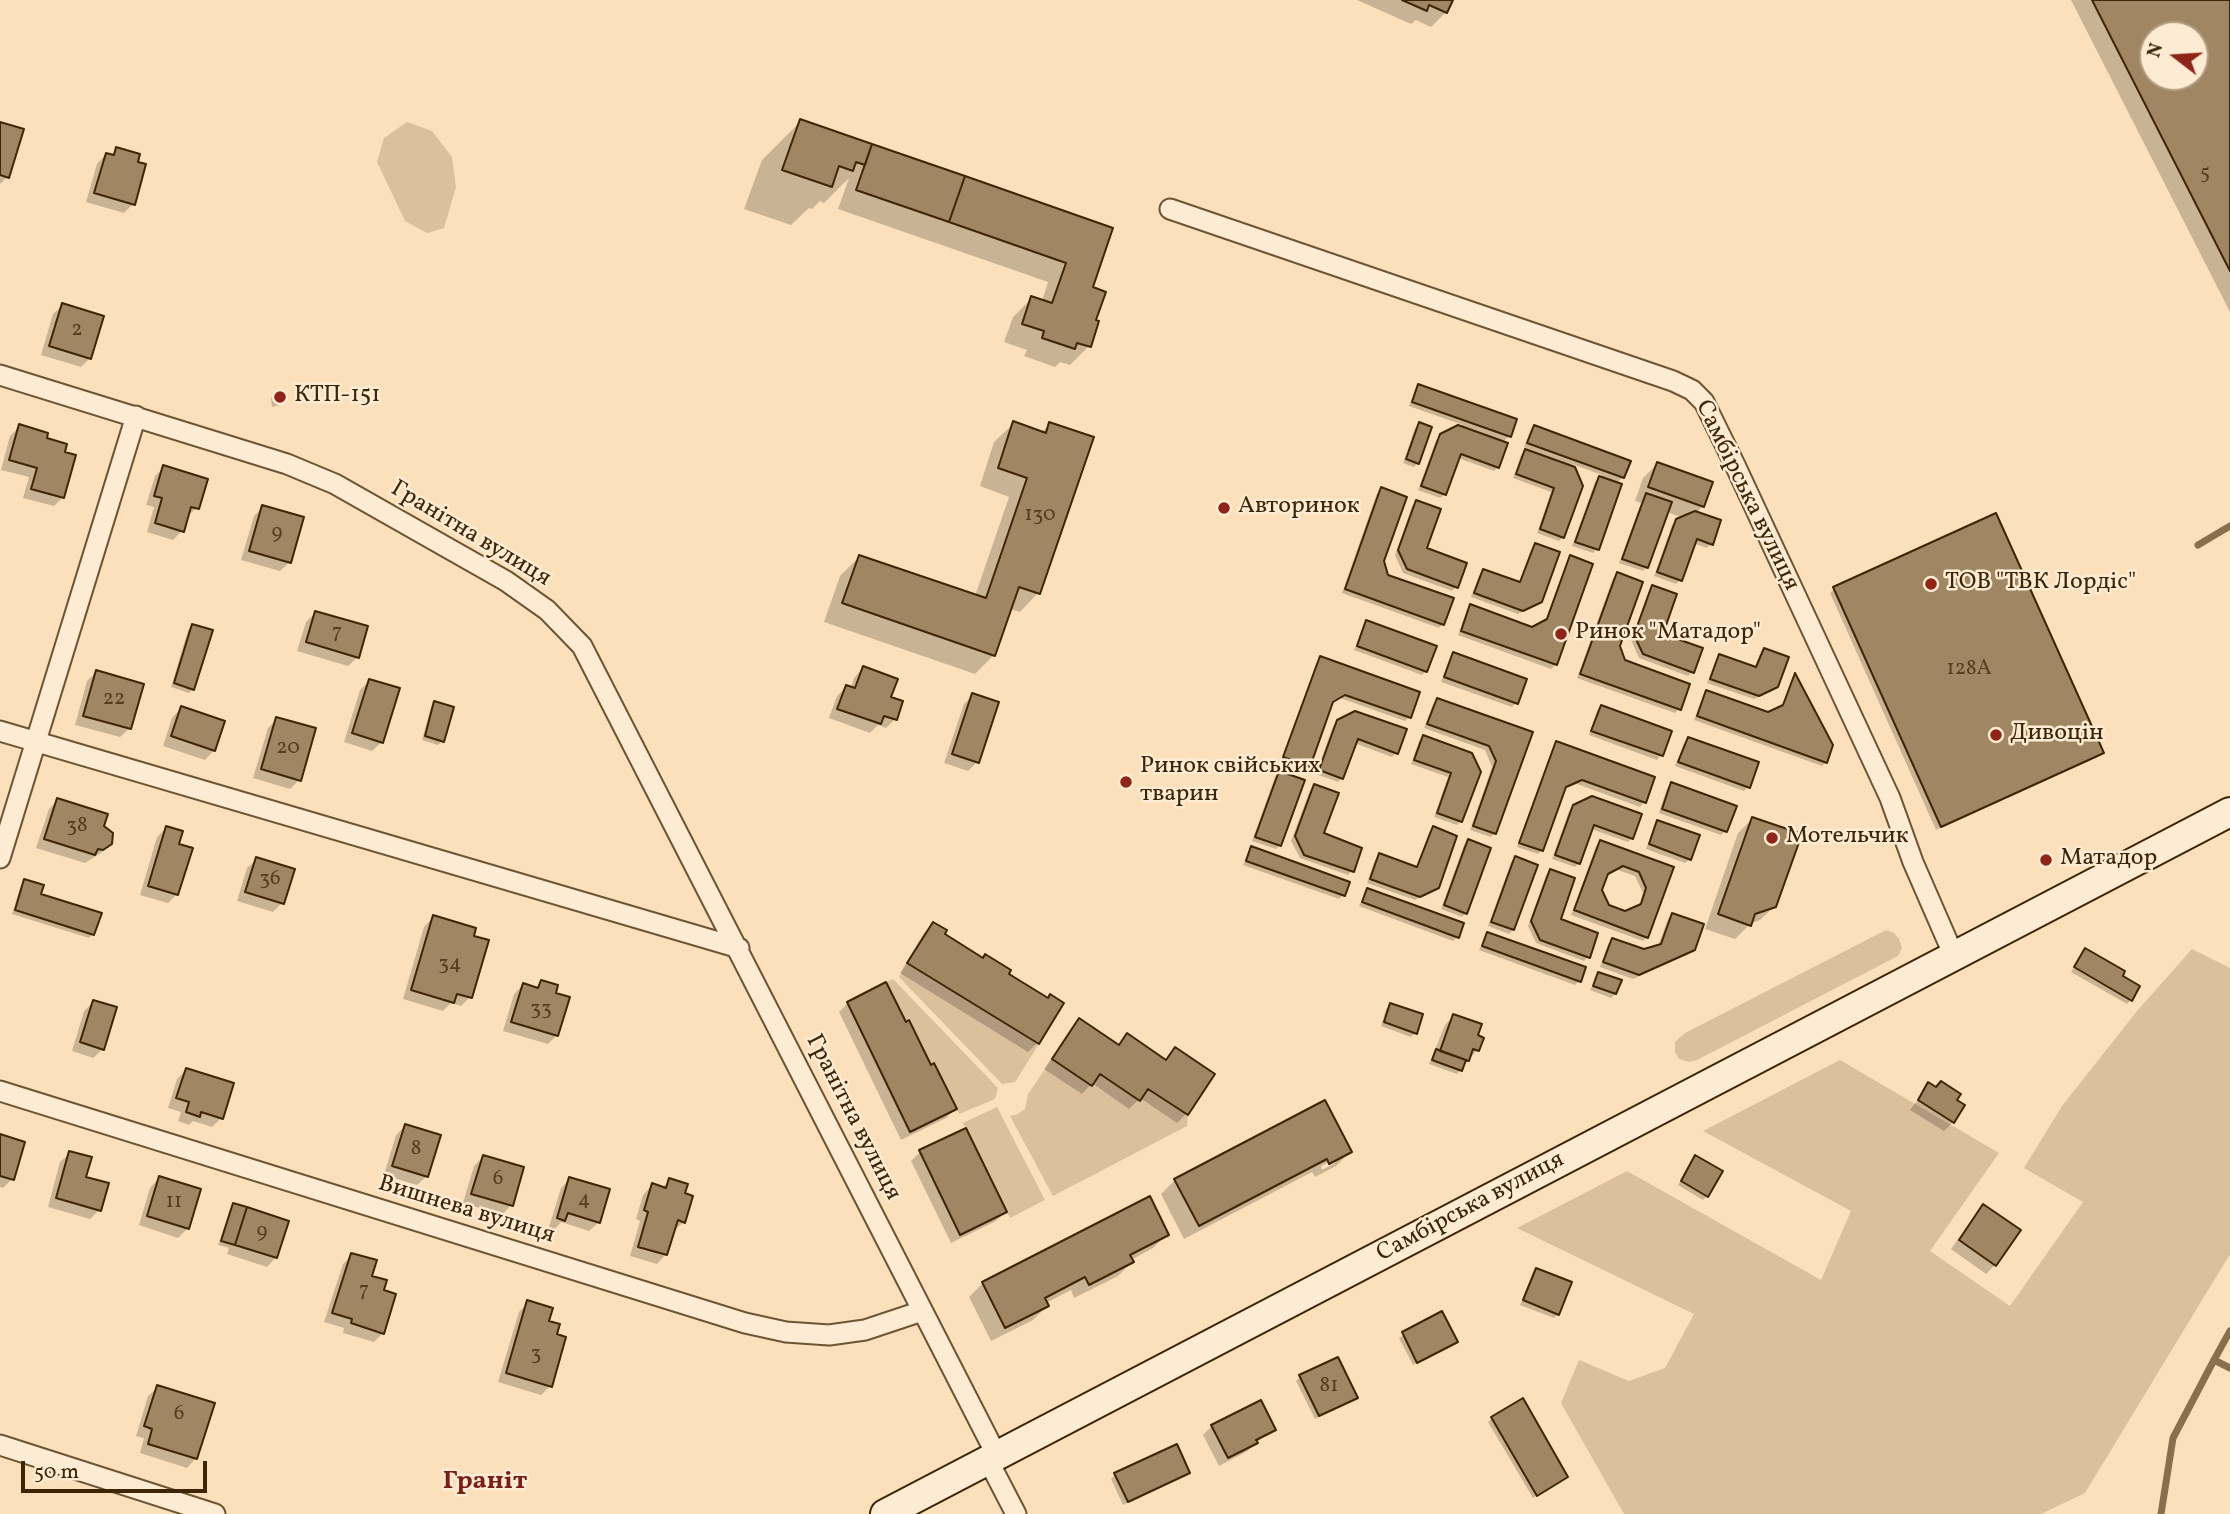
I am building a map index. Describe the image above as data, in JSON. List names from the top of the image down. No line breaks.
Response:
{"streets":{"main road":["Самбірська вулиця"],"street":["Гранітна вулиця","Вишнева вулиця"]},"crossings":[["Самбірська вулиця","Гранітна вулиця"],["Гранітна вулиця","Вишнева вулиця"]],"districts":["Граніт"],"places":["КТП-151","Авторинок","ТОВ \"ТВК Лордіс\"","Ринок \"Матадор\"","Дивоцін","Ринок свійських тварин","Мотельчик","Матадор"],"house_numbers":["5","2","130","9","7","128А","22","20","38","36","34","33","8","6","4","11","9","7","3","81","6"],"scale_bar":"50 m","north":"left"}
